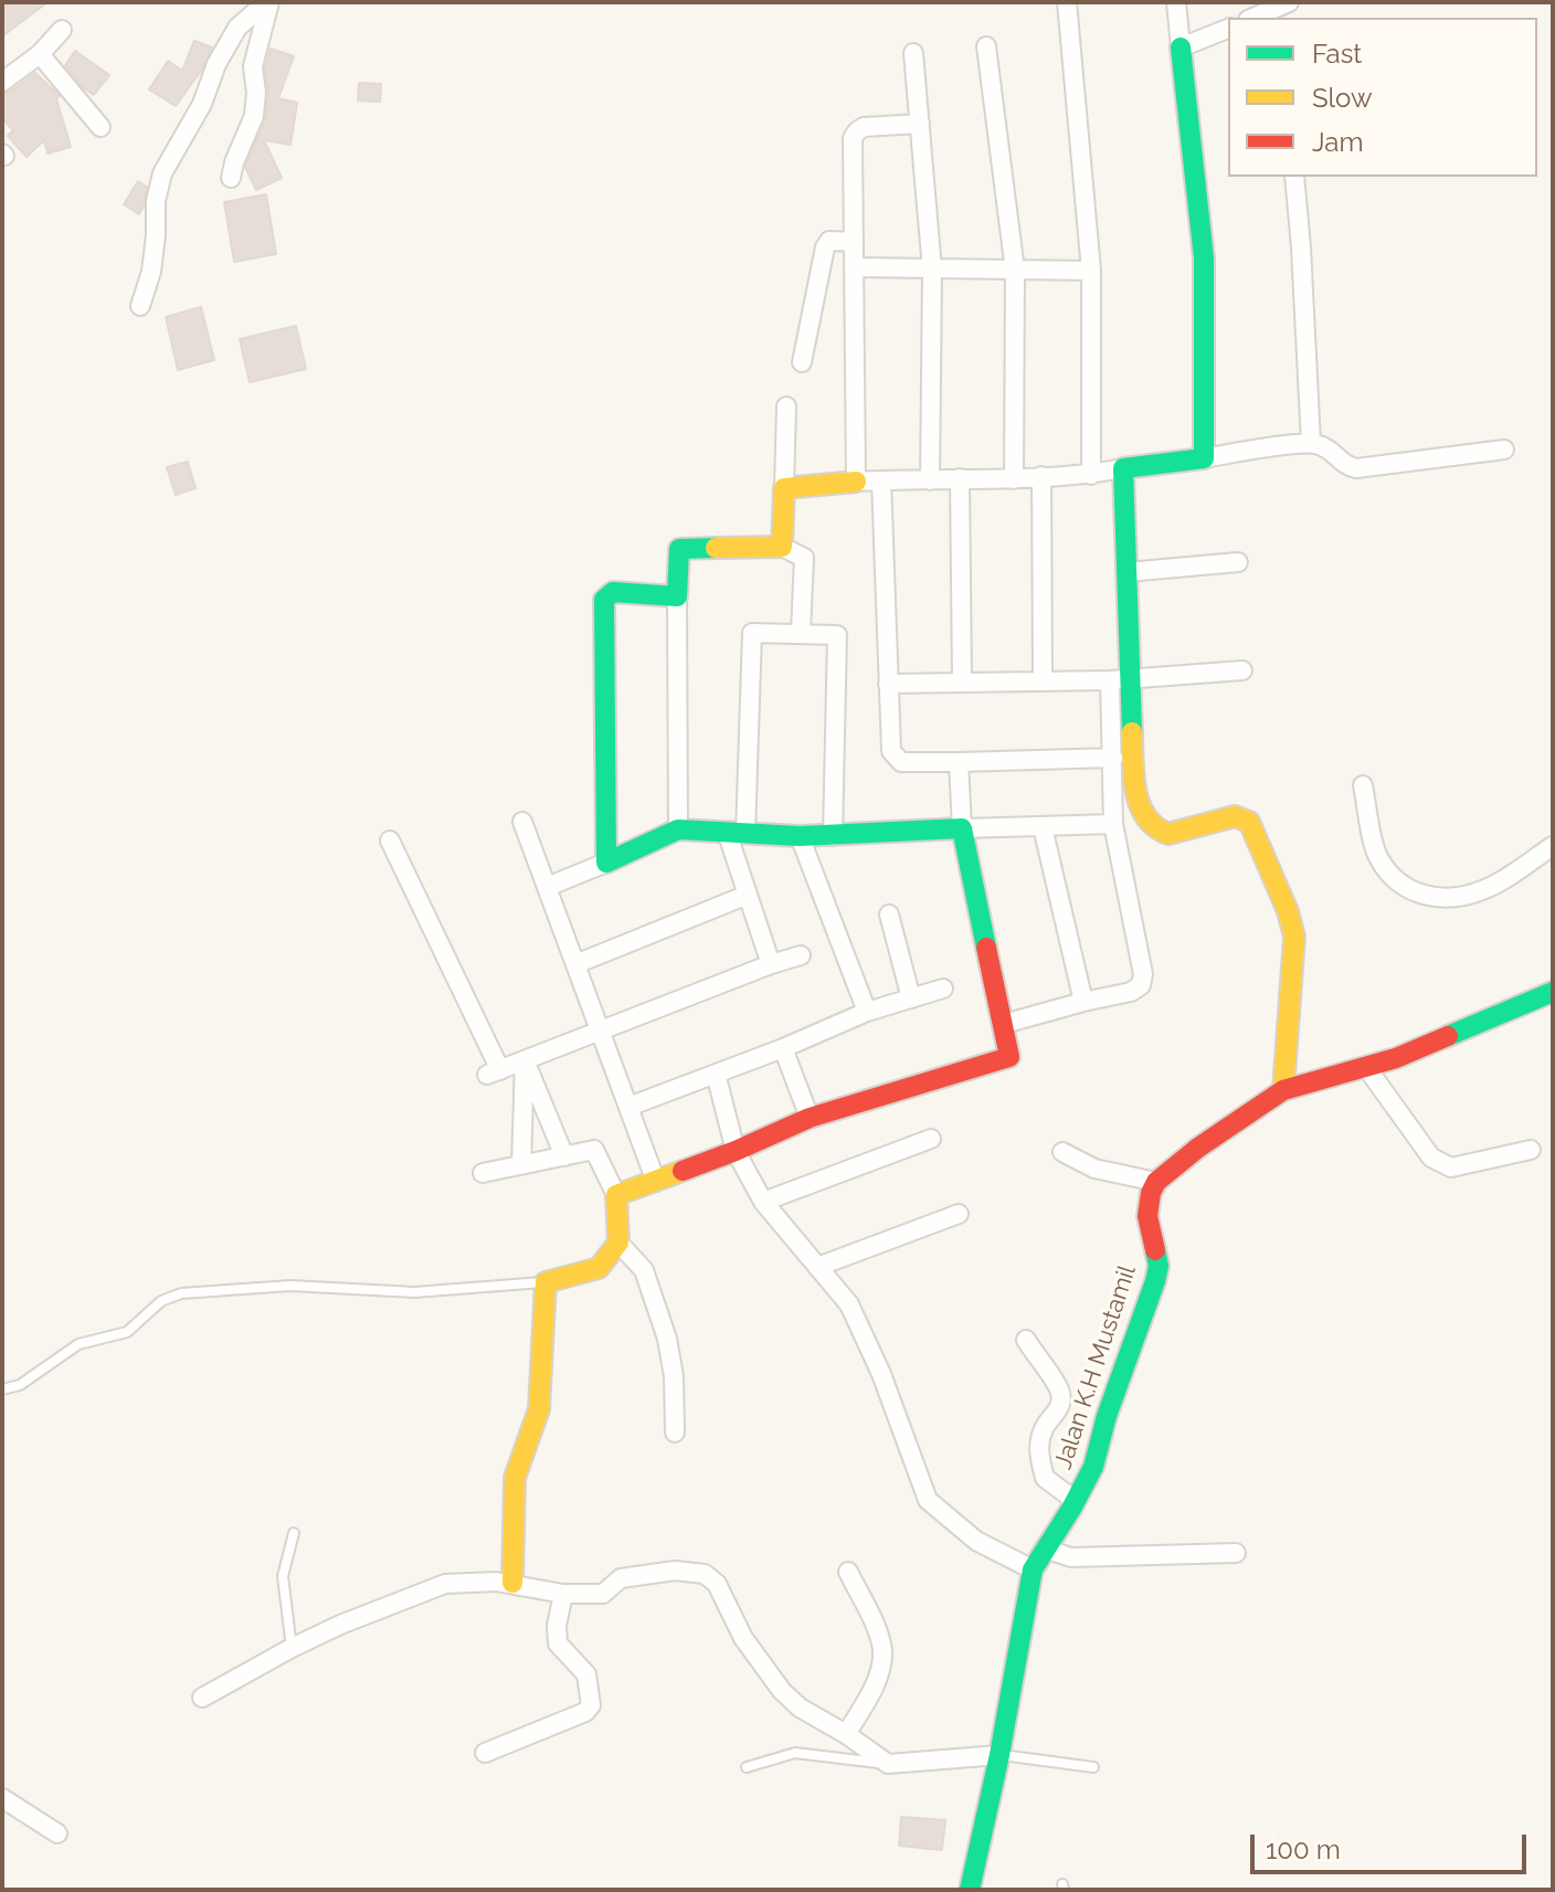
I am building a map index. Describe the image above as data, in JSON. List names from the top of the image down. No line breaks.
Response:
{"streets":{"street":["Jalan K.H Mustamil"]},"legend":["Fast","Slow","Jam"],"scale_bar":"100 m"}
